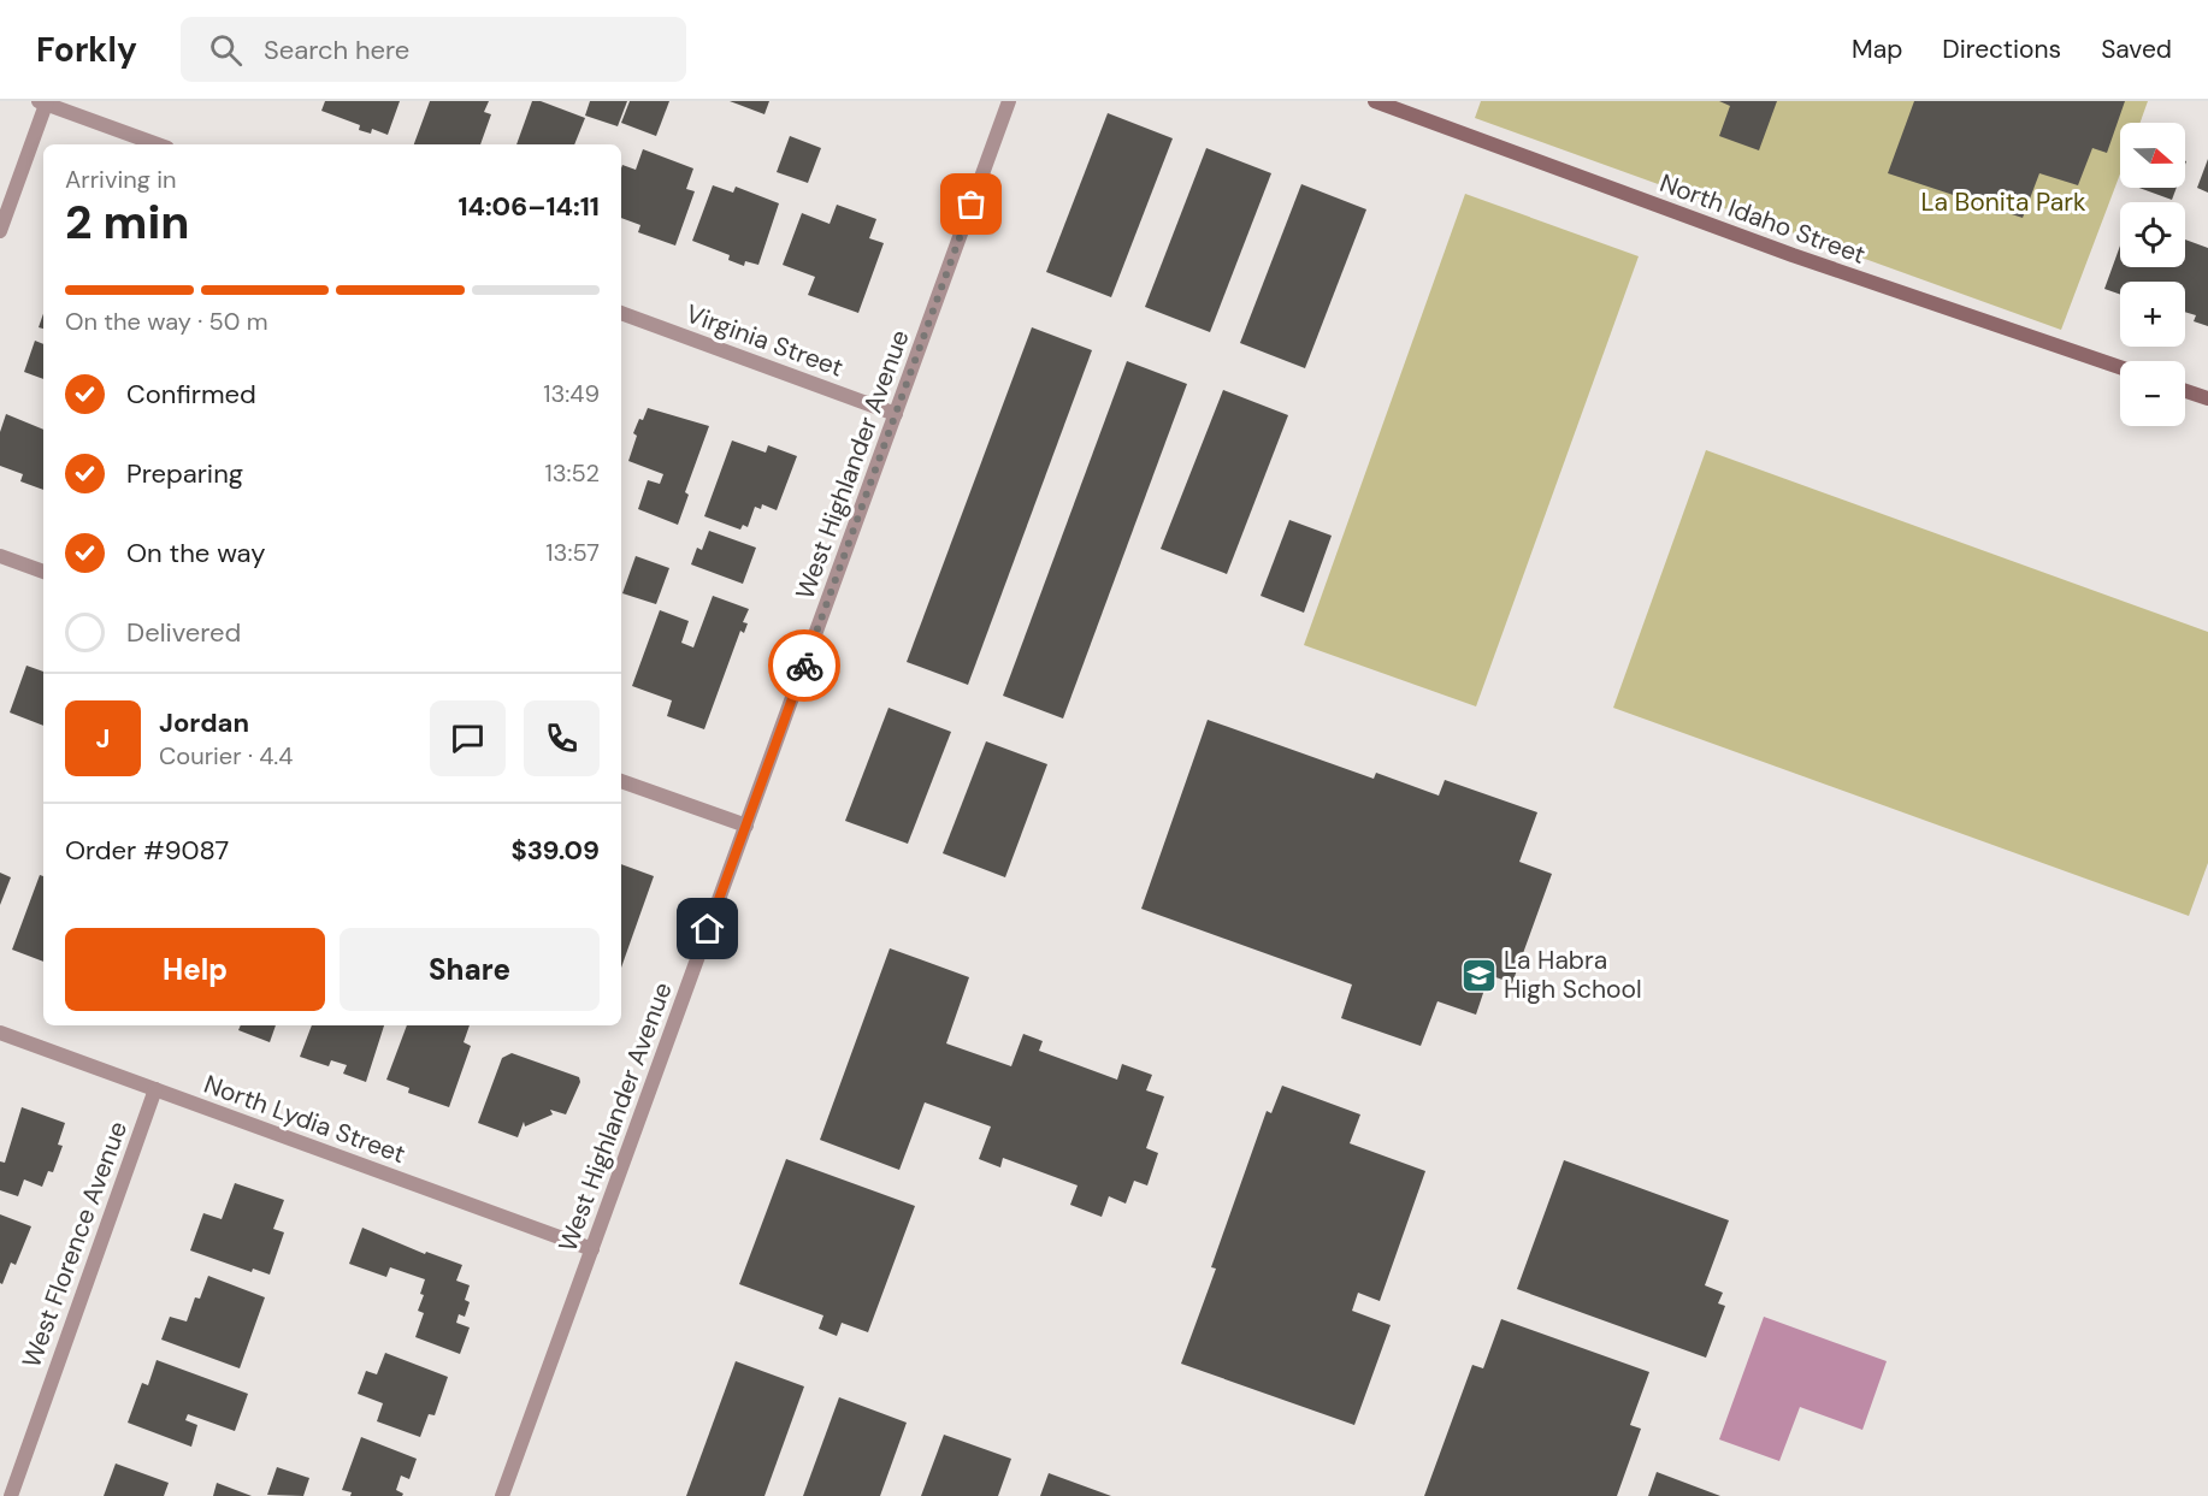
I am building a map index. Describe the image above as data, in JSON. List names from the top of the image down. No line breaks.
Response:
{"streets":{"street":["North Idaho Street","Virginia Street","West Highlander Avenue","North Lydia Street","West Florence Avenue"]},"crossings":[["Virginia Street","West Highlander Avenue"],["West Highlander Avenue","North Lydia Street"],["North Lydia Street","West Florence Avenue"]],"parks":["La Bonita Park"],"places":{"school or university":["La Habra High School"]},"north":"right","page":{"header":"Forkly","search":"Search here","nav":["Map","Directions","Saved"],"map_buttons":["+","−"],"heading":["2 min","Arriving in","14:06–14:11"],"panel":["Jordan","Courier · 4.4","Order #9087","$39.09"],"bar":"On the way · 50 m","list":[["Confirmed","13:49"],["Preparing","13:52"],["On the way","13:57"],"Delivered"],"round":"J","buttons":["Help","Share"]}}
